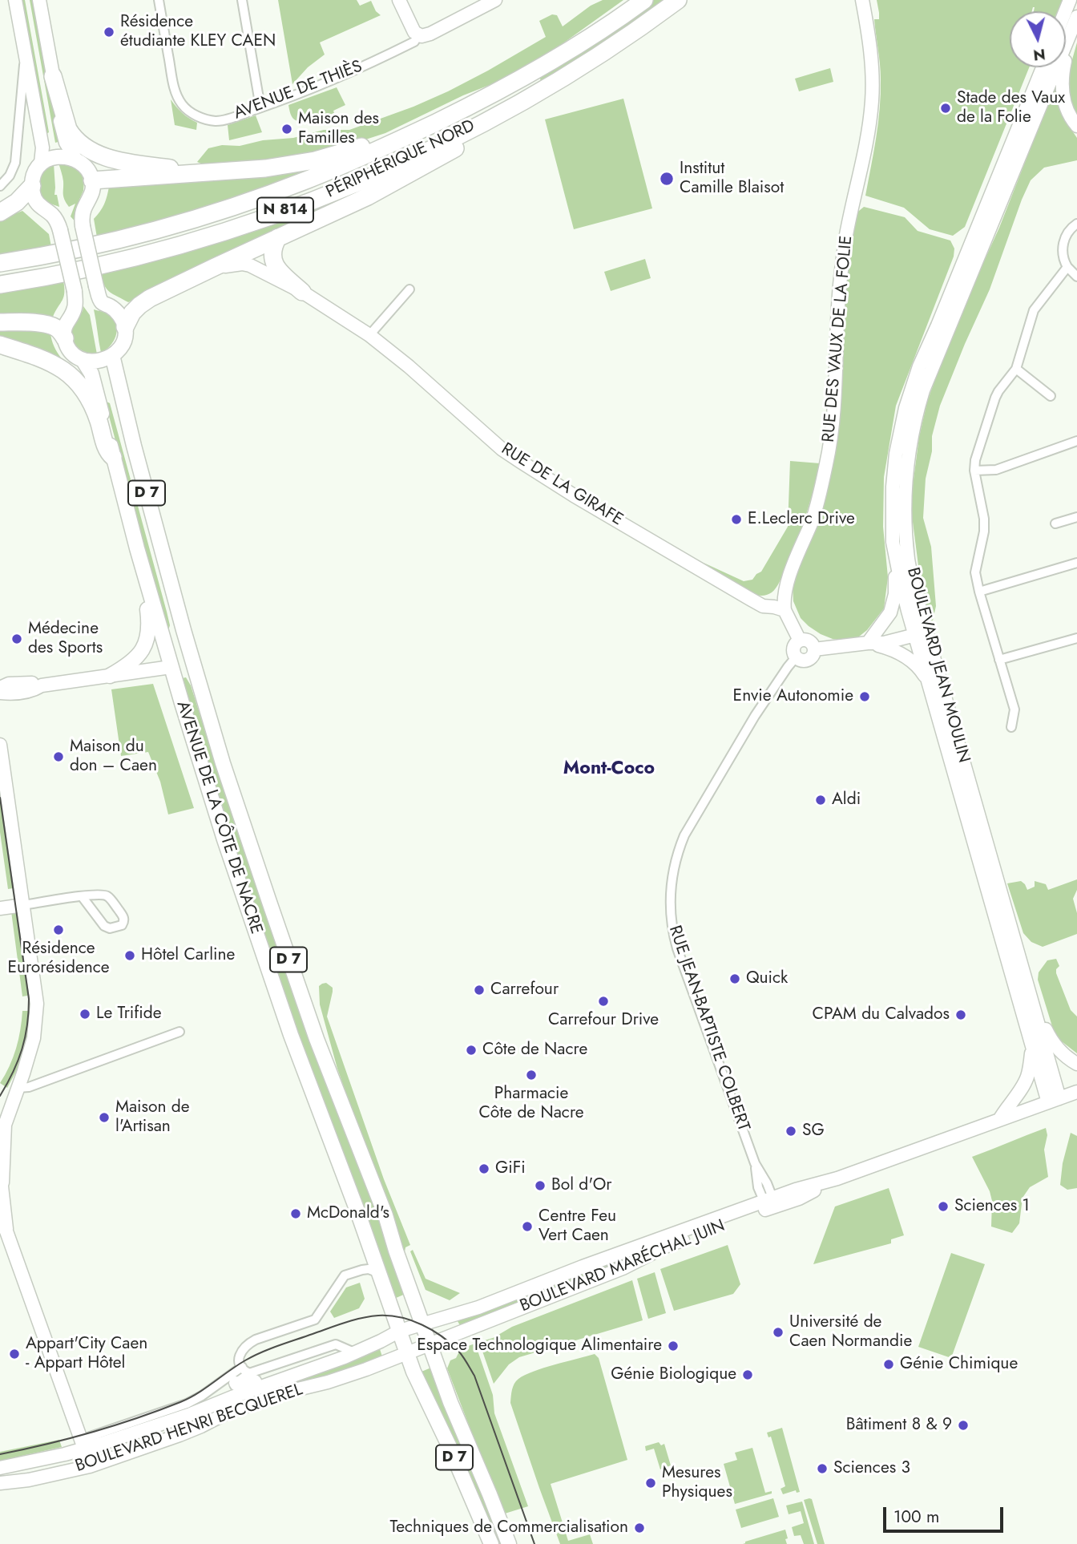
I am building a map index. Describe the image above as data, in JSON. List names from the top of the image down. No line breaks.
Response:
{"streets":{"highway":["PÉRIPHÉRIQUE NORD","N 814"],"main road":["RUE DES VAUX DE LA FOLIE","RUE DE LA GIRAFE","D 7","BOULEVARD JEAN MOULIN","AVENUE DE LA CÔTE DE NACRE","BOULEVARD MARÉCHAL JUIN","BOULEVARD HENRI BECQUEREL"],"street":["AVENUE DE THIÈS","RUE JEAN-BAPTISTE COLBERT"]},"crossings":[["RUE DES VAUX DE LA FOLIE","RUE DE LA GIRAFE"],["D 7","AVENUE DE LA CÔTE DE NACRE"],["D 7","BOULEVARD MARÉCHAL JUIN"],["D 7","BOULEVARD HENRI BECQUEREL"],["BOULEVARD JEAN MOULIN","BOULEVARD MARÉCHAL JUIN"],["AVENUE DE LA CÔTE DE NACRE","BOULEVARD MARÉCHAL JUIN"],["AVENUE DE LA CÔTE DE NACRE","BOULEVARD HENRI BECQUEREL"],["RUE JEAN-BAPTISTE COLBERT","BOULEVARD MARÉCHAL JUIN"],["BOULEVARD MARÉCHAL JUIN","BOULEVARD HENRI BECQUEREL"]],"districts":["Mont-Coco"],"places":["Résidence étudiante KLEY CAEN","Stade des Vaux de la Folie","Maison des Familles","Institut Camille Blaisot","E.Leclerc Drive","Médecine des Sports","Envie Autonomie","Maison du don – Caen","Aldi","Résidence Eurorésidence","Hôtel Carline","Quick","Carrefour","Carrefour Drive","Le Trifide","CPAM du Calvados","Côte de Nacre","Pharmacie Côte de Nacre","Maison de l'Artisan","SG","GiFi","Bol d'Or","Sciences 1","McDonald's","Centre Feu Vert Caen","Université de Caen Normandie","Espace Technologique Alimentaire","Appart'City Caen - Appart Hôtel","Génie Chimique","Génie Biologique","Bâtiment 8 & 9","Sciences 3","Mesures Physiques","Techniques de Commercialisation"],"scale_bar":"100 m","north":"bottom"}
